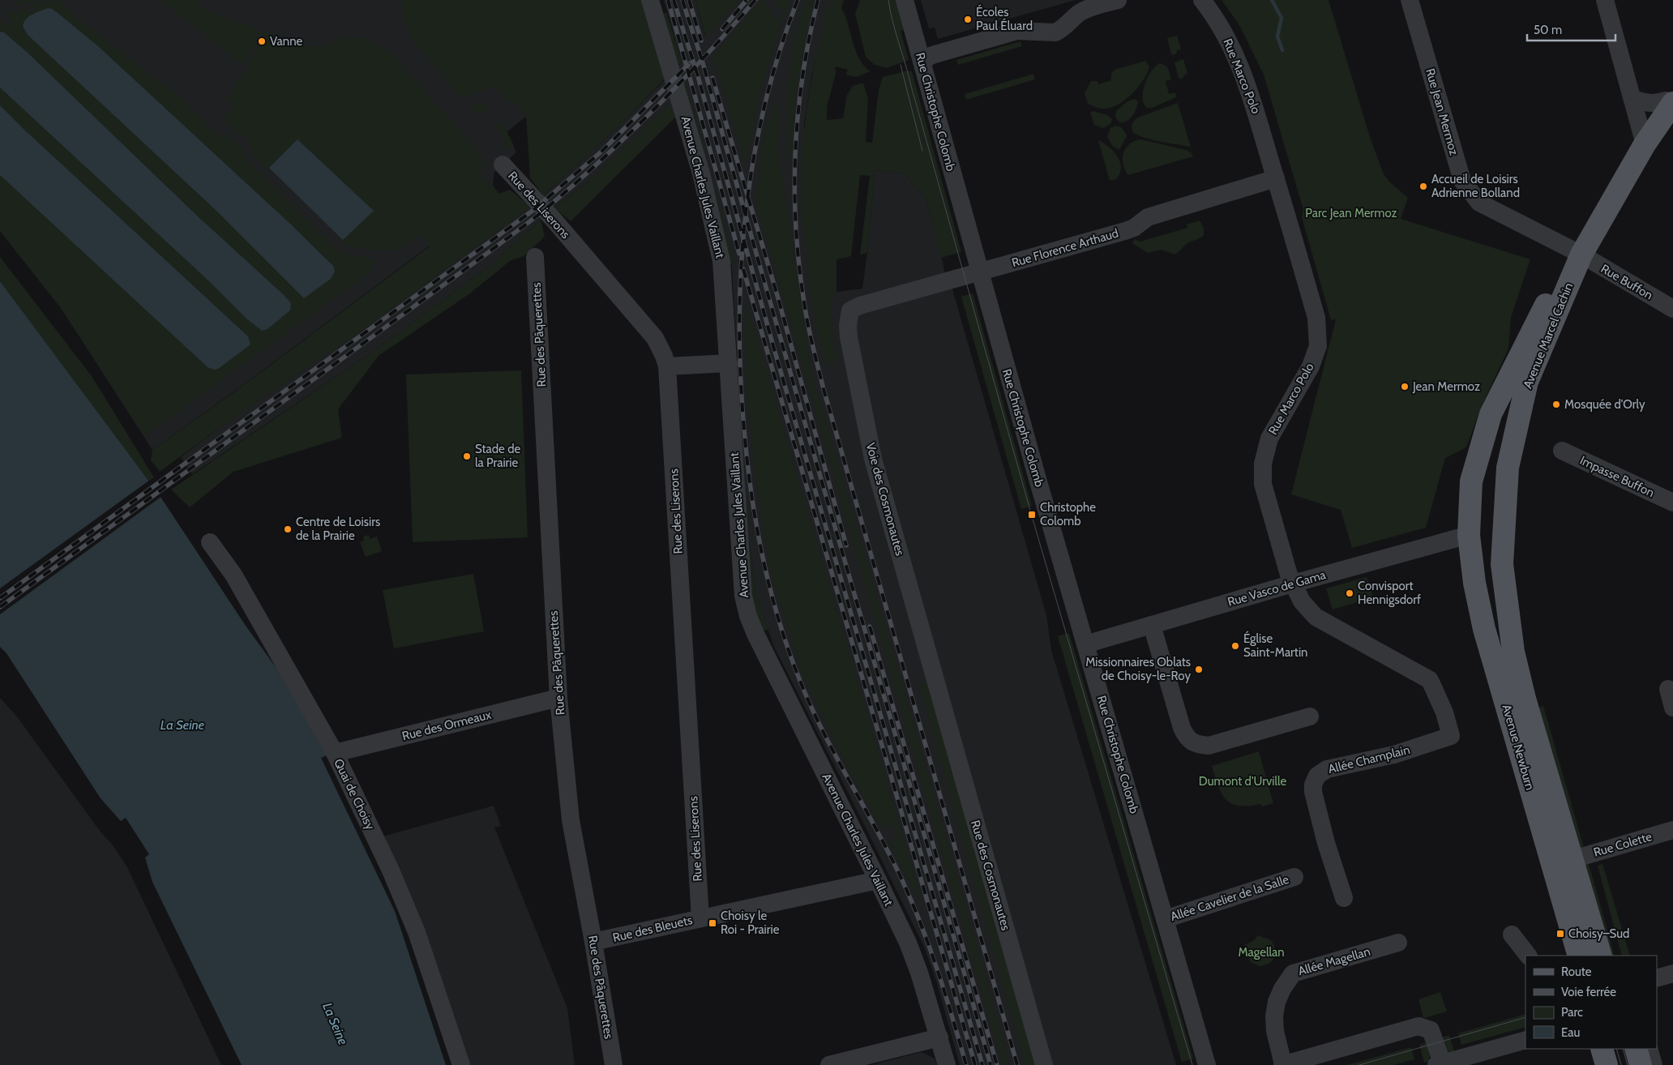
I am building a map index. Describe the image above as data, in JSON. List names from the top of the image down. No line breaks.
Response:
{"streets":{"main road":["Avenue Marcel Cachin","Avenue Newburn"],"street":["Rue Marco Polo","Rue Christophe Colomb","Rue Jean Mermoz","Avenue Charles Jules Vaillant","Rue des Liserons","Rue Florence Arthaud","Rue Buffon","Rue des Pâquerettes","Impasse Buffon","Voie des Cosmonautes","Rue Vasco de Gama","Rue des Ormeaux","Allée Champlain","Quai de Choisy","Rue Colette","Rue des Cosmonautes","Allée Cavelier de la Salle","Rue des Bleuets","Allée Magellan"]},"crossings":[["Rue Marco Polo","Rue Florence Arthaud"],["Rue Marco Polo","Rue Vasco de Gama"],["Rue Marco Polo","Allée Champlain"],["Rue Christophe Colomb","Rue Florence Arthaud"],["Rue Christophe Colomb","Rue Vasco de Gama"],["Rue Christophe Colomb","Allée Cavelier de la Salle"],["Rue Jean Mermoz","Rue Buffon"],["Rue Jean Mermoz","Avenue Marcel Cachin"],["Avenue Charles Jules Vaillant","Rue des Bleuets"],["Rue des Liserons","Rue des Bleuets"],["Rue Florence Arthaud","Voie des Cosmonautes"],["Rue Buffon","Avenue Marcel Cachin"],["Rue des Pâquerettes","Rue des Ormeaux"],["Rue des Pâquerettes","Rue des Bleuets"],["Avenue Marcel Cachin","Rue Vasco de Gama"],["Avenue Marcel Cachin","Avenue Newburn"],["Voie des Cosmonautes","Rue des Cosmonautes"],["Rue Vasco de Gama","Avenue Newburn"],["Rue des Ormeaux","Quai de Choisy"],["Avenue Newburn","Rue Colette"]],"water":["La Seine"],"parks":["Parc Jean Mermoz","Dumont d'Urville","Magellan"],"places":{"other":["Écoles Paul Éluard","Vanne","Accueil de Loisirs Adrienne Bolland","Jean Mermoz","Mosquée d'Orly","Stade de la Prairie","Centre de Loisirs de la Prairie","Convisport Hennigsdorf","Église Saint-Martin","Missionnaires Oblats de Choisy-le-Roy"],"transit":["Christophe Colomb","Choisy le Roi - Prairie","Choisy–Sud"]},"legend":["Route","Voie ferrée","Parc","Eau"],"scale_bar":"50 m"}
